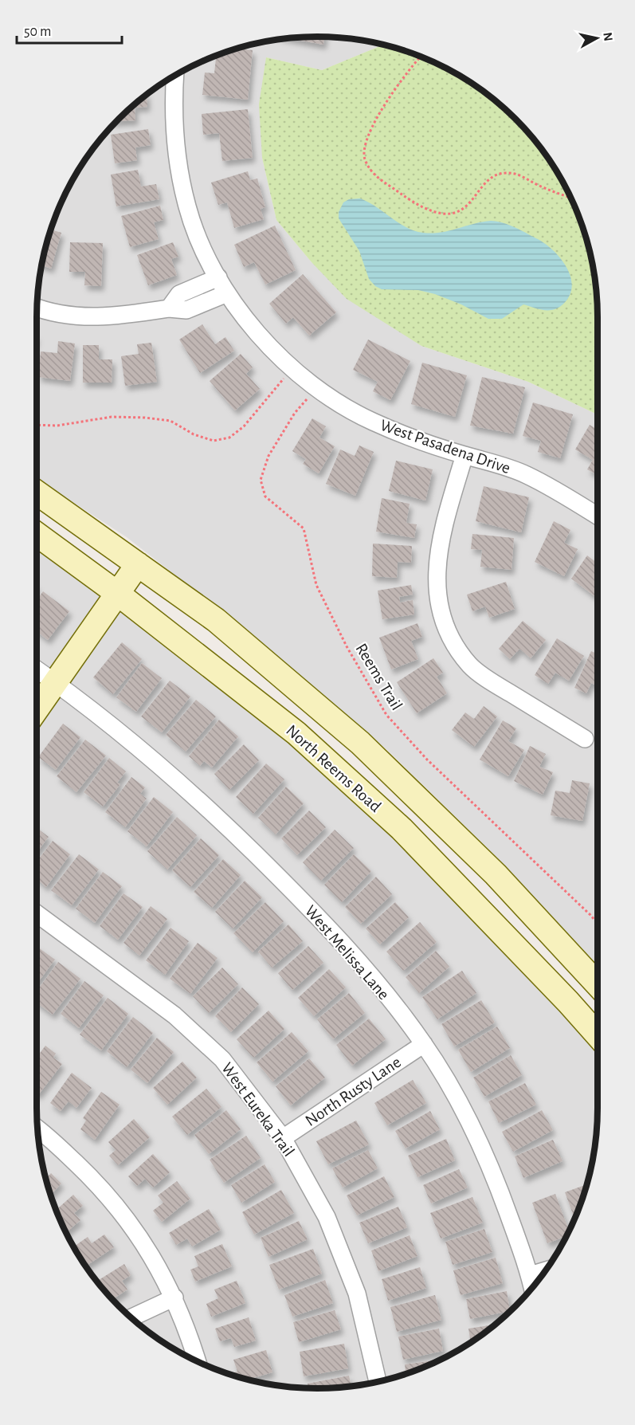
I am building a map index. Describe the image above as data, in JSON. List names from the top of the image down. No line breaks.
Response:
{"streets":{"main road":["North Reems Road"],"street":["West Pasadena Drive","West Melissa Lane","North Rusty Lane","West Eureka Trail"],"path":["Reems Trail"]},"crossings":[["West Pasadena Drive","Reems Trail"],["West Melissa Lane","North Rusty Lane"],["North Rusty Lane","West Eureka Trail"]],"scale_bar":"50 m","north":"right"}
